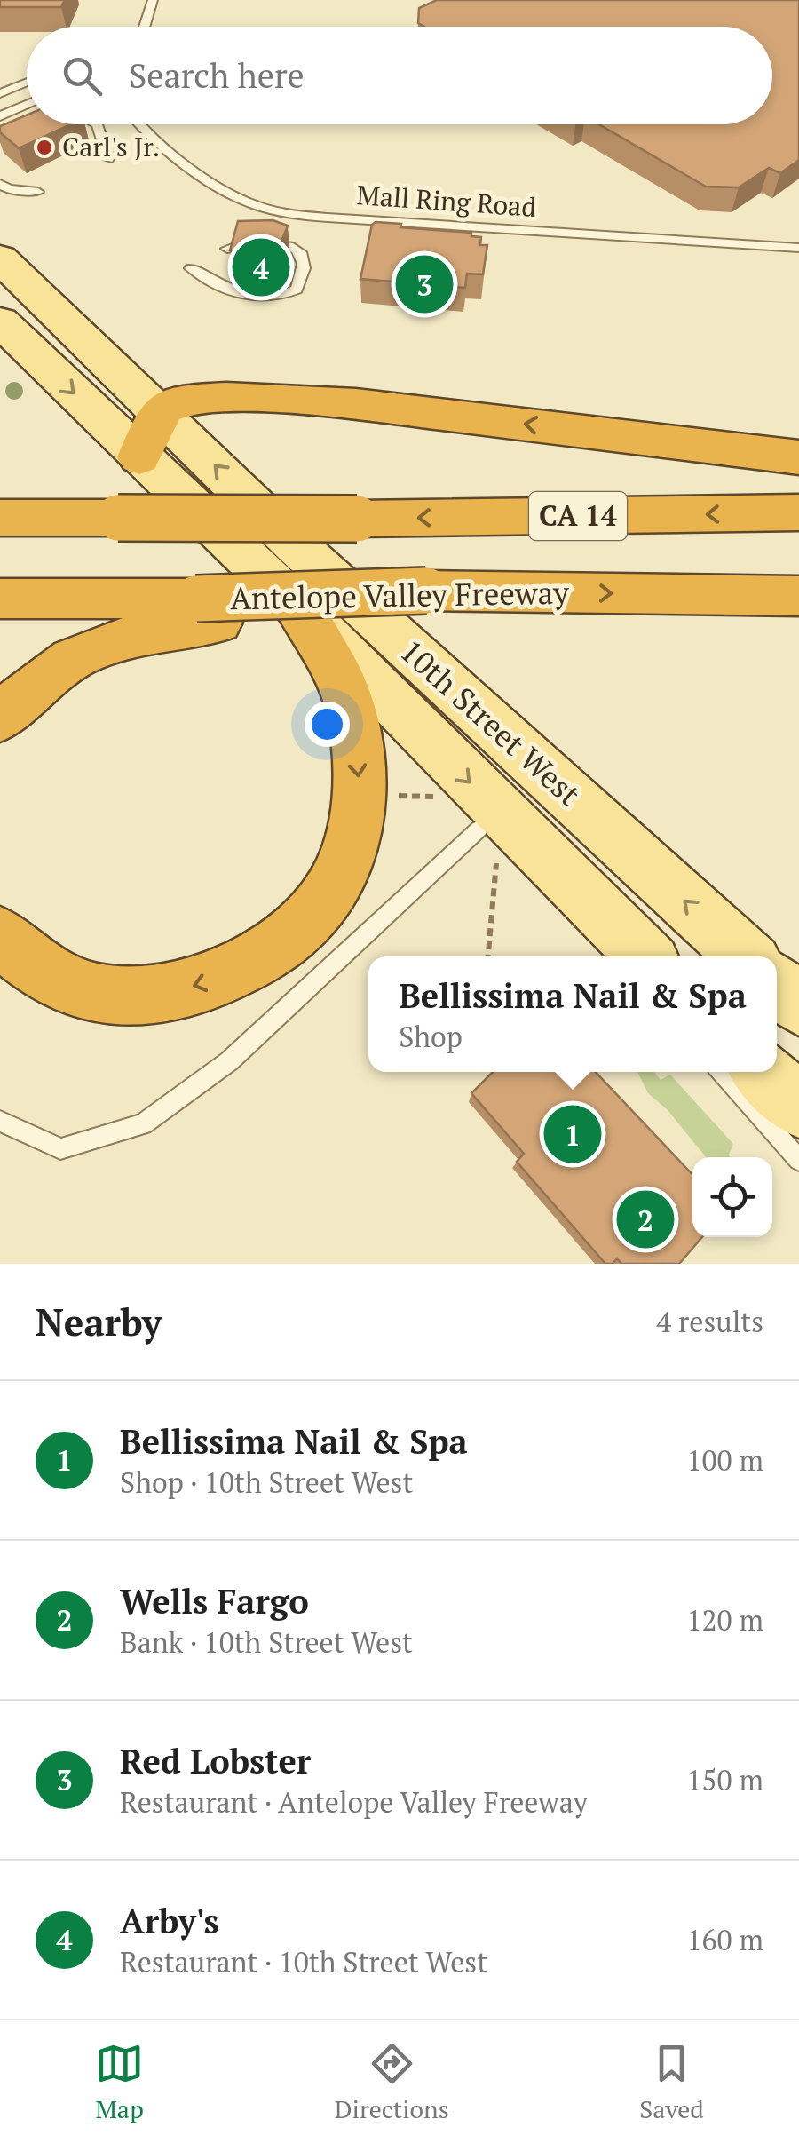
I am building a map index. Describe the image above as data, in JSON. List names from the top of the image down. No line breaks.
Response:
{"streets":{"highway":["CA 14","Antelope Valley Freeway"],"main road":["10th Street West"],"lane":["Mall Ring Road"]},"places":["Carl's Jr."],"page":{"search":"Search here","pins":["4","3","1","2"],"popup":["Bellissima Nail & Spa","Shop"],"heading":["Nearby","4 results"],"list":[{"mark":"1","name":"Bellissima Nail & Spa","note":"Shop · 10th Street West","value":"100 m"},{"mark":"2","name":"Wells Fargo","note":"Bank · 10th Street West","value":"120 m"},{"mark":"3","name":"Red Lobster","note":"Restaurant · Antelope Valley Freeway","value":"150 m"},{"mark":"4","name":"Arby's","note":"Restaurant · 10th Street West","value":"160 m"}],"nav":["Map","Directions","Saved"]}}
